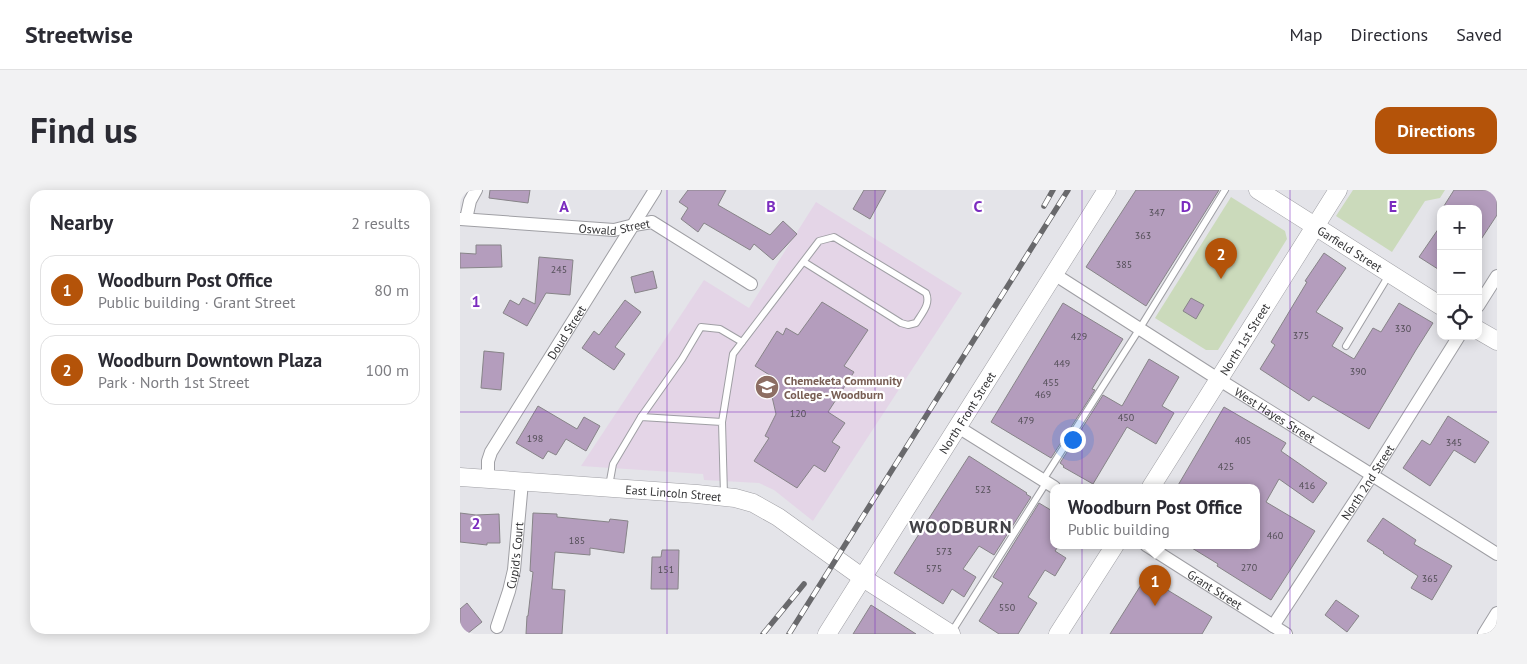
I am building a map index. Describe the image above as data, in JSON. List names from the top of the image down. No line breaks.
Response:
{"streets":{"street":["Oswald Street","Garfield Street","Doud Street","North 1st Street","North Front Street","West Hayes Street","North 2nd Street","East Lincoln Street","Cupid's Court","Grant Street"]},"crossings":[["Oswald Street","Doud Street"],["Garfield Street","North 1st Street"],["Doud Street","East Lincoln Street"],["North 1st Street","West Hayes Street"],["North Front Street","West Hayes Street"],["North Front Street","East Lincoln Street"],["West Hayes Street","North 2nd Street"],["North 2nd Street","Grant Street"],["East Lincoln Street","Cupid's Court"]],"districts":["WOODBURN"],"places":{"school or university":["Chemeketa Community College - Woodburn"]},"house_numbers":["347","363","385","245","330","375","429","449","390","455","469","120","450","479","198","405","345","425","416","523","460","185","573","270","575","151","365","550"],"page":{"header":"Streetwise","nav":["Map","Directions","Saved"],"title":"Find us","buttons":"Directions","heading":["Nearby","2 results"],"map_buttons":["+","−"],"pins":["2","1"],"list":[{"mark":"1","name":"Woodburn Post Office","note":"Public building · Grant Street","value":"80 m"},{"mark":"2","name":"Woodburn Downtown Plaza","note":"Park · North 1st Street","value":"100 m"}],"popup":["Woodburn Post Office","Public building"]},"grid":{"columns":["A","B","C","D","E"],"rows":["1","2"]}}
